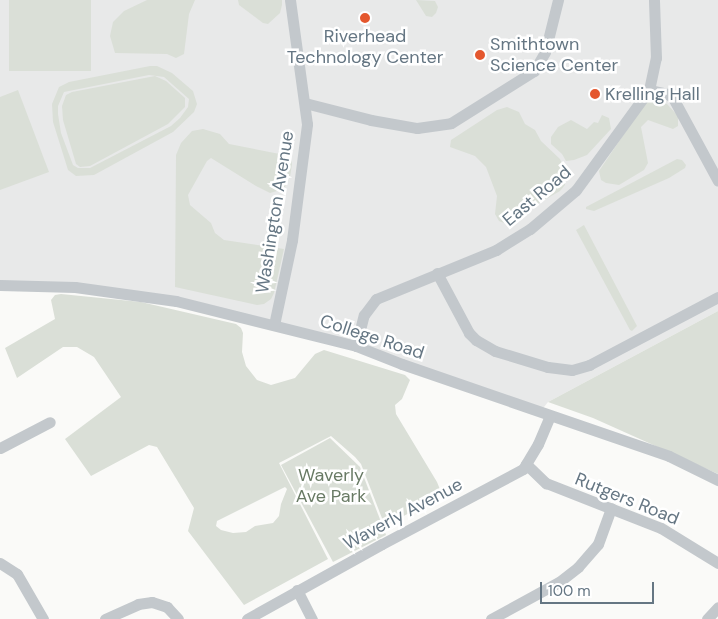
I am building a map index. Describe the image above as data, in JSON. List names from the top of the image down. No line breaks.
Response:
{"streets":{"street":["East Road","Washington Avenue","College Road","Rutgers Road","Waverly Avenue"]},"crossings":[["East Road","College Road"],["Washington Avenue","College Road"],["College Road","Waverly Avenue"],["Rutgers Road","Waverly Avenue"]],"parks":["Waverly Ave Park"],"places":["Riverhead Technology Center","Smithtown Science Center","Krelling Hall"],"scale_bar":"100 m"}
